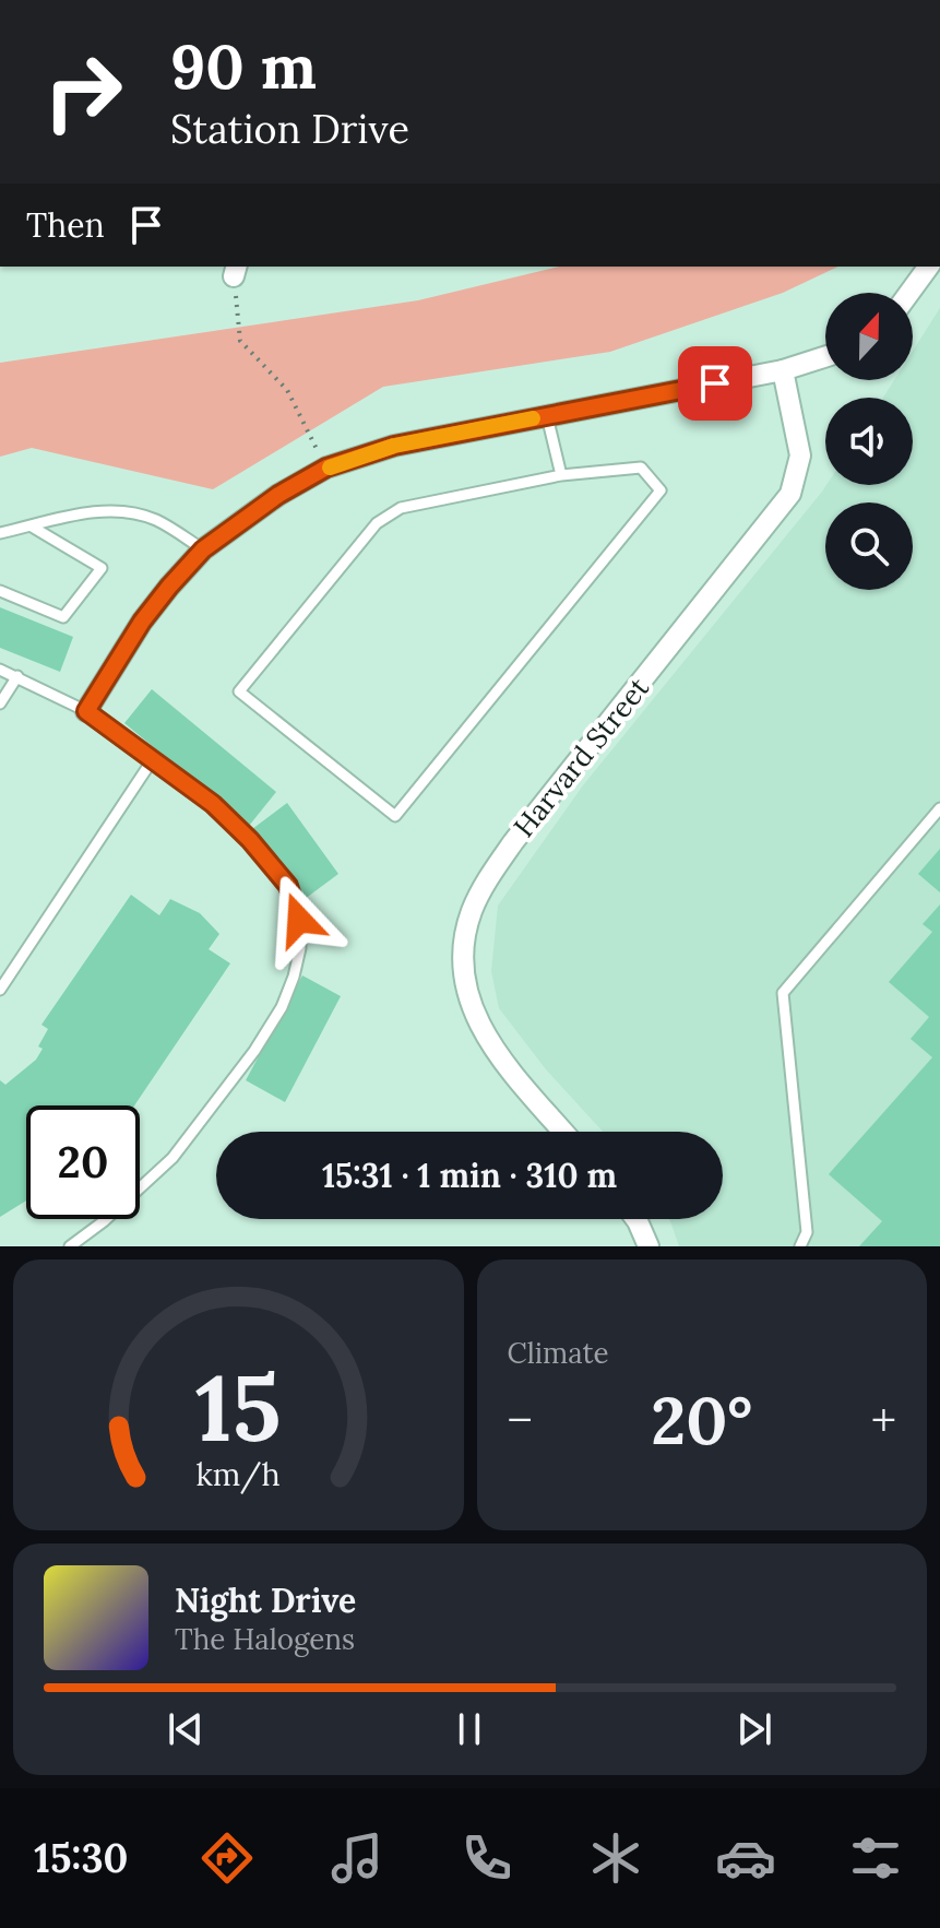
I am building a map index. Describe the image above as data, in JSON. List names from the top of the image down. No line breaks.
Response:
{"streets":{"street":["Harvard Street"]},"north":"top","page":{"turn":["90 m","Station Drive"],"then":"Then","limit":"20","trip":"15:31 · 1 min · 310 m","tile":"Climate","heat":["−","20°","+"],"song":["Night Drive","The Halogens"],"tabs":"15:30","gauge":["15","km/h"]}}
